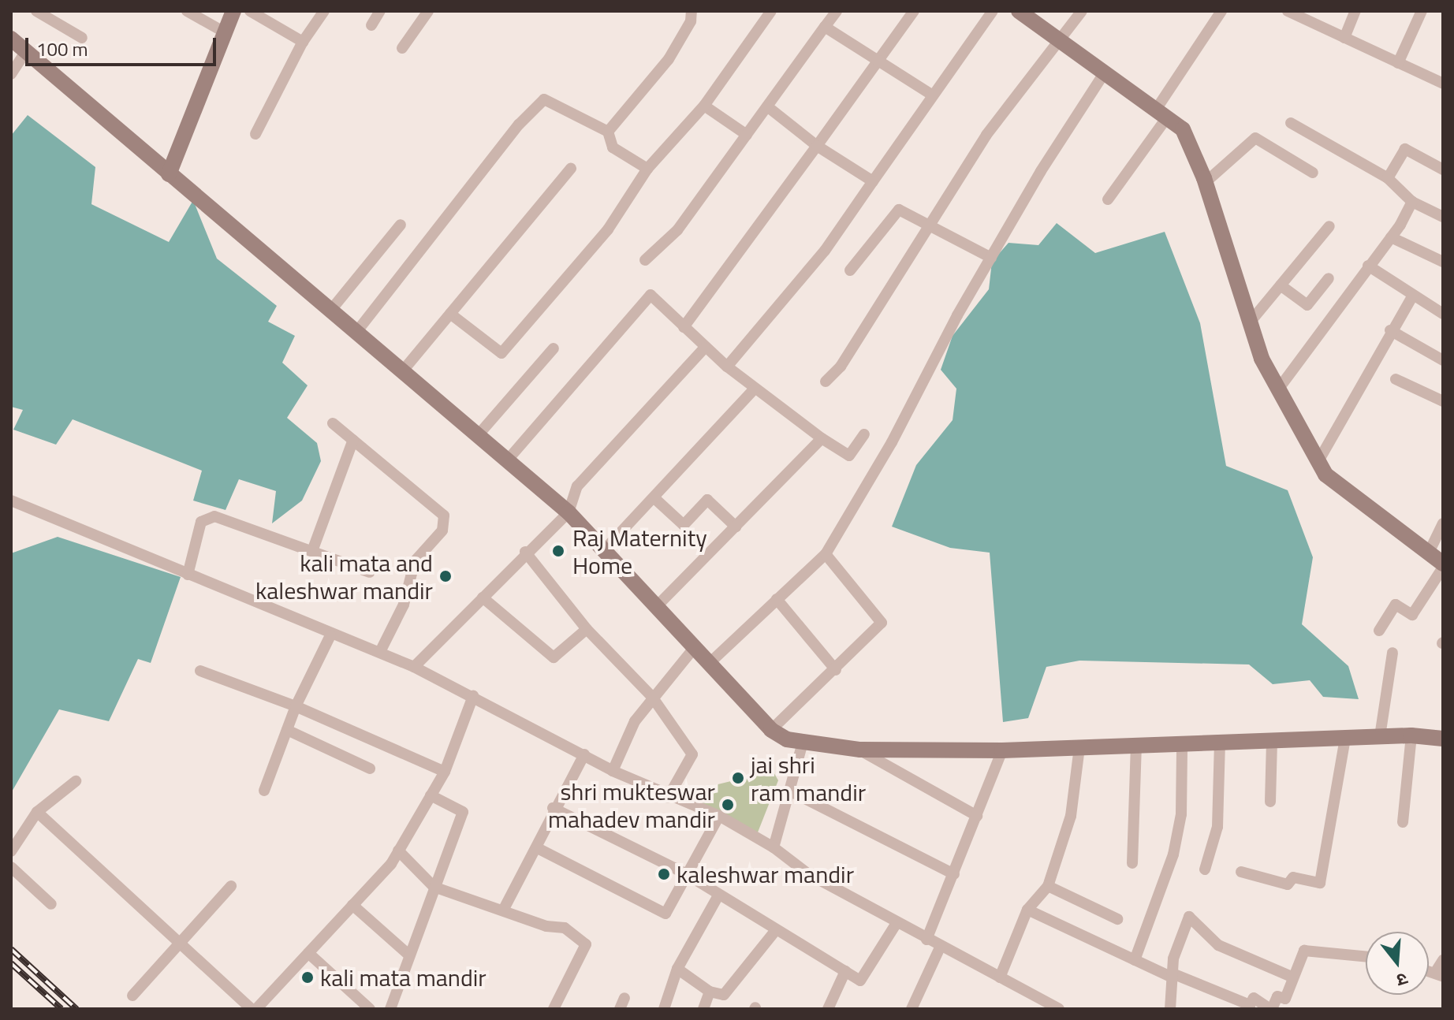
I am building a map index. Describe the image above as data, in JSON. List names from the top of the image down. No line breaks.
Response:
{"places":["Raj Maternity Home","kali mata and kaleshwar mandir","jai shri ram mandir","shri mukteswar mahadev mandir","kaleshwar mandir","kali mata mandir"],"scale_bar":"100 m","north":"bottom"}
